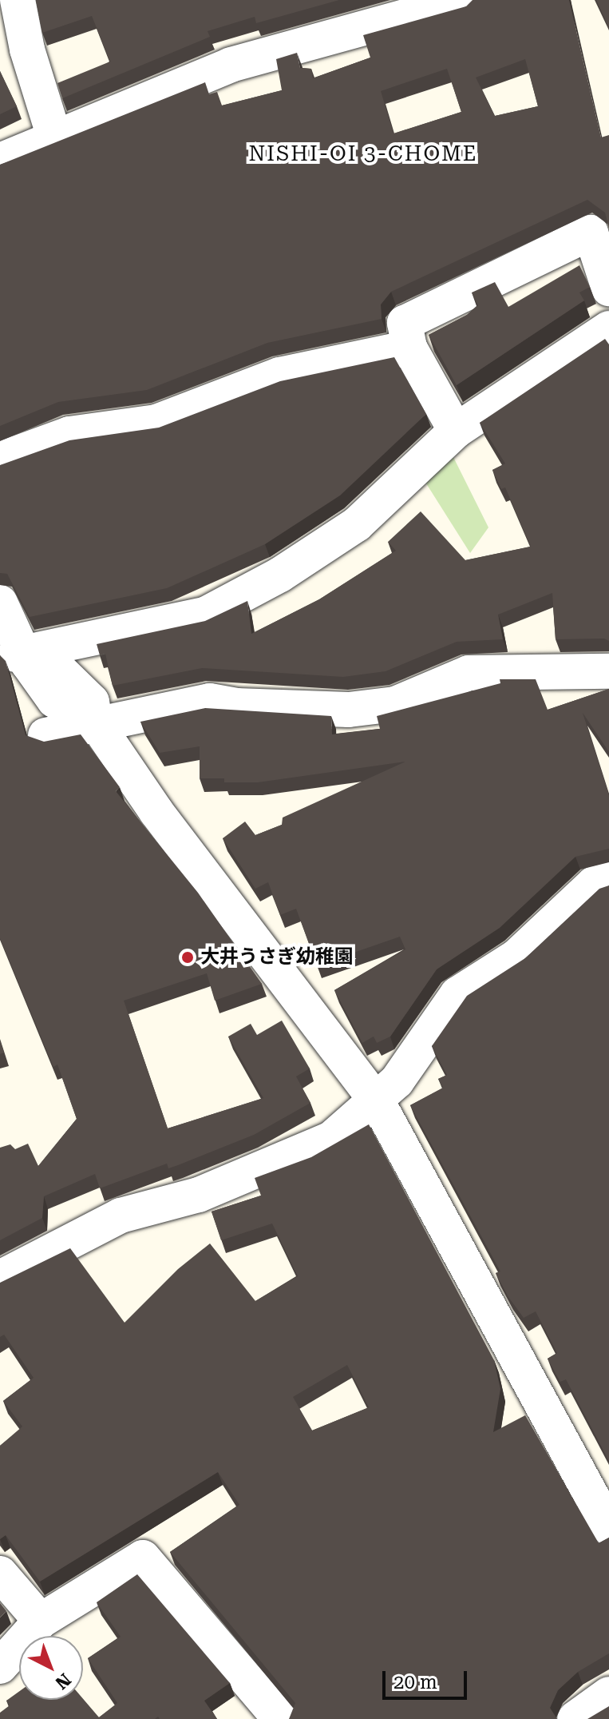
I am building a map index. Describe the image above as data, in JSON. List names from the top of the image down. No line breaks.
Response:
{"districts":["NISHI-OI 3-CHOME"],"places":["大井うさぎ幼稚園"],"scale_bar":"20 m","north":"bottom right"}
